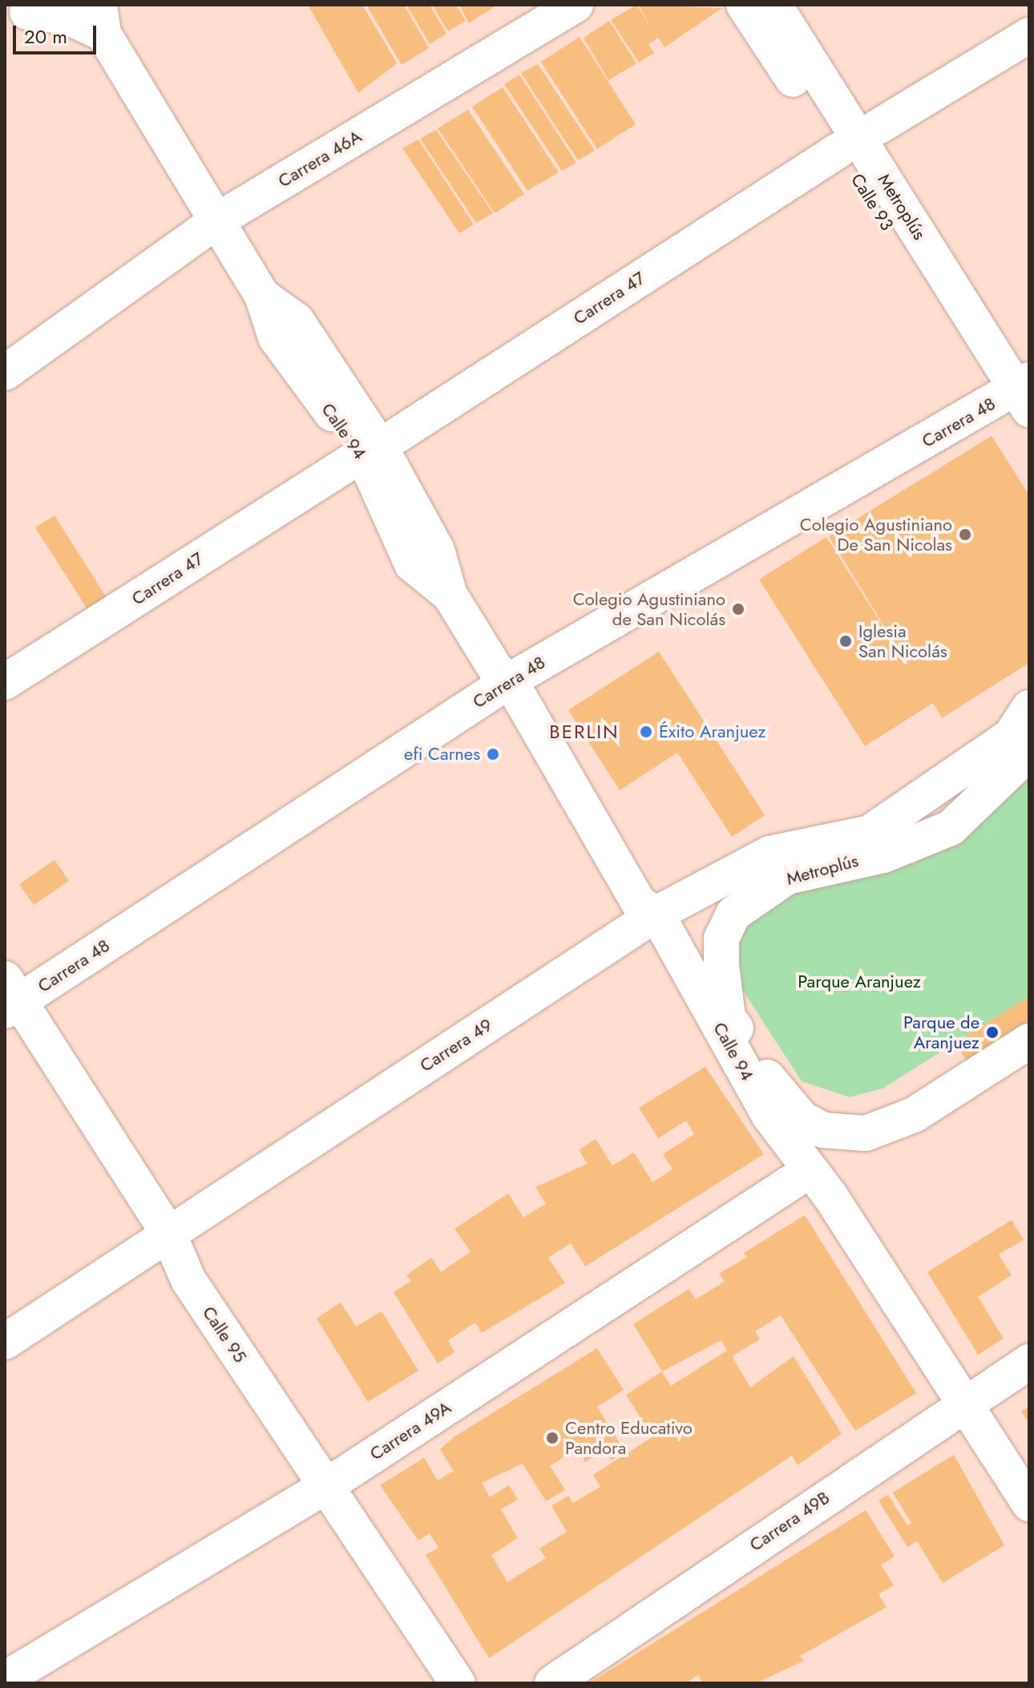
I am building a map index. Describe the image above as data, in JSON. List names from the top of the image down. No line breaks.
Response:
{"streets":{"street":["Carrera 46A","Calle 93","Metroplús","Carrera 47","Carrera 48","Calle 94","Carrera 49","Calle 95","Carrera 49A","Carrera 49B"]},"crossings":[["Carrera 46A","Calle 94"],["Calle 93","Metroplús"],["Calle 93","Carrera 47"],["Calle 93","Carrera 48"],["Metroplús","Carrera 48"],["Carrera 47","Calle 94"],["Carrera 48","Calle 94"],["Carrera 48","Calle 95"],["Calle 94","Carrera 49"],["Calle 94","Carrera 49A"],["Calle 94","Carrera 49B"],["Carrera 49","Calle 95"],["Calle 95","Carrera 49A"]],"districts":["BERLIN"],"parks":["Parque Aranjuez"],"places":["Colegio Agustiniano De San Nicolas","Colegio Agustiniano de San Nicolás","Iglesia San Nicolás","Éxito Aranjuez","efi Carnes","Parque de Aranjuez","Centro Educativo Pandora"],"scale_bar":"20 m"}
